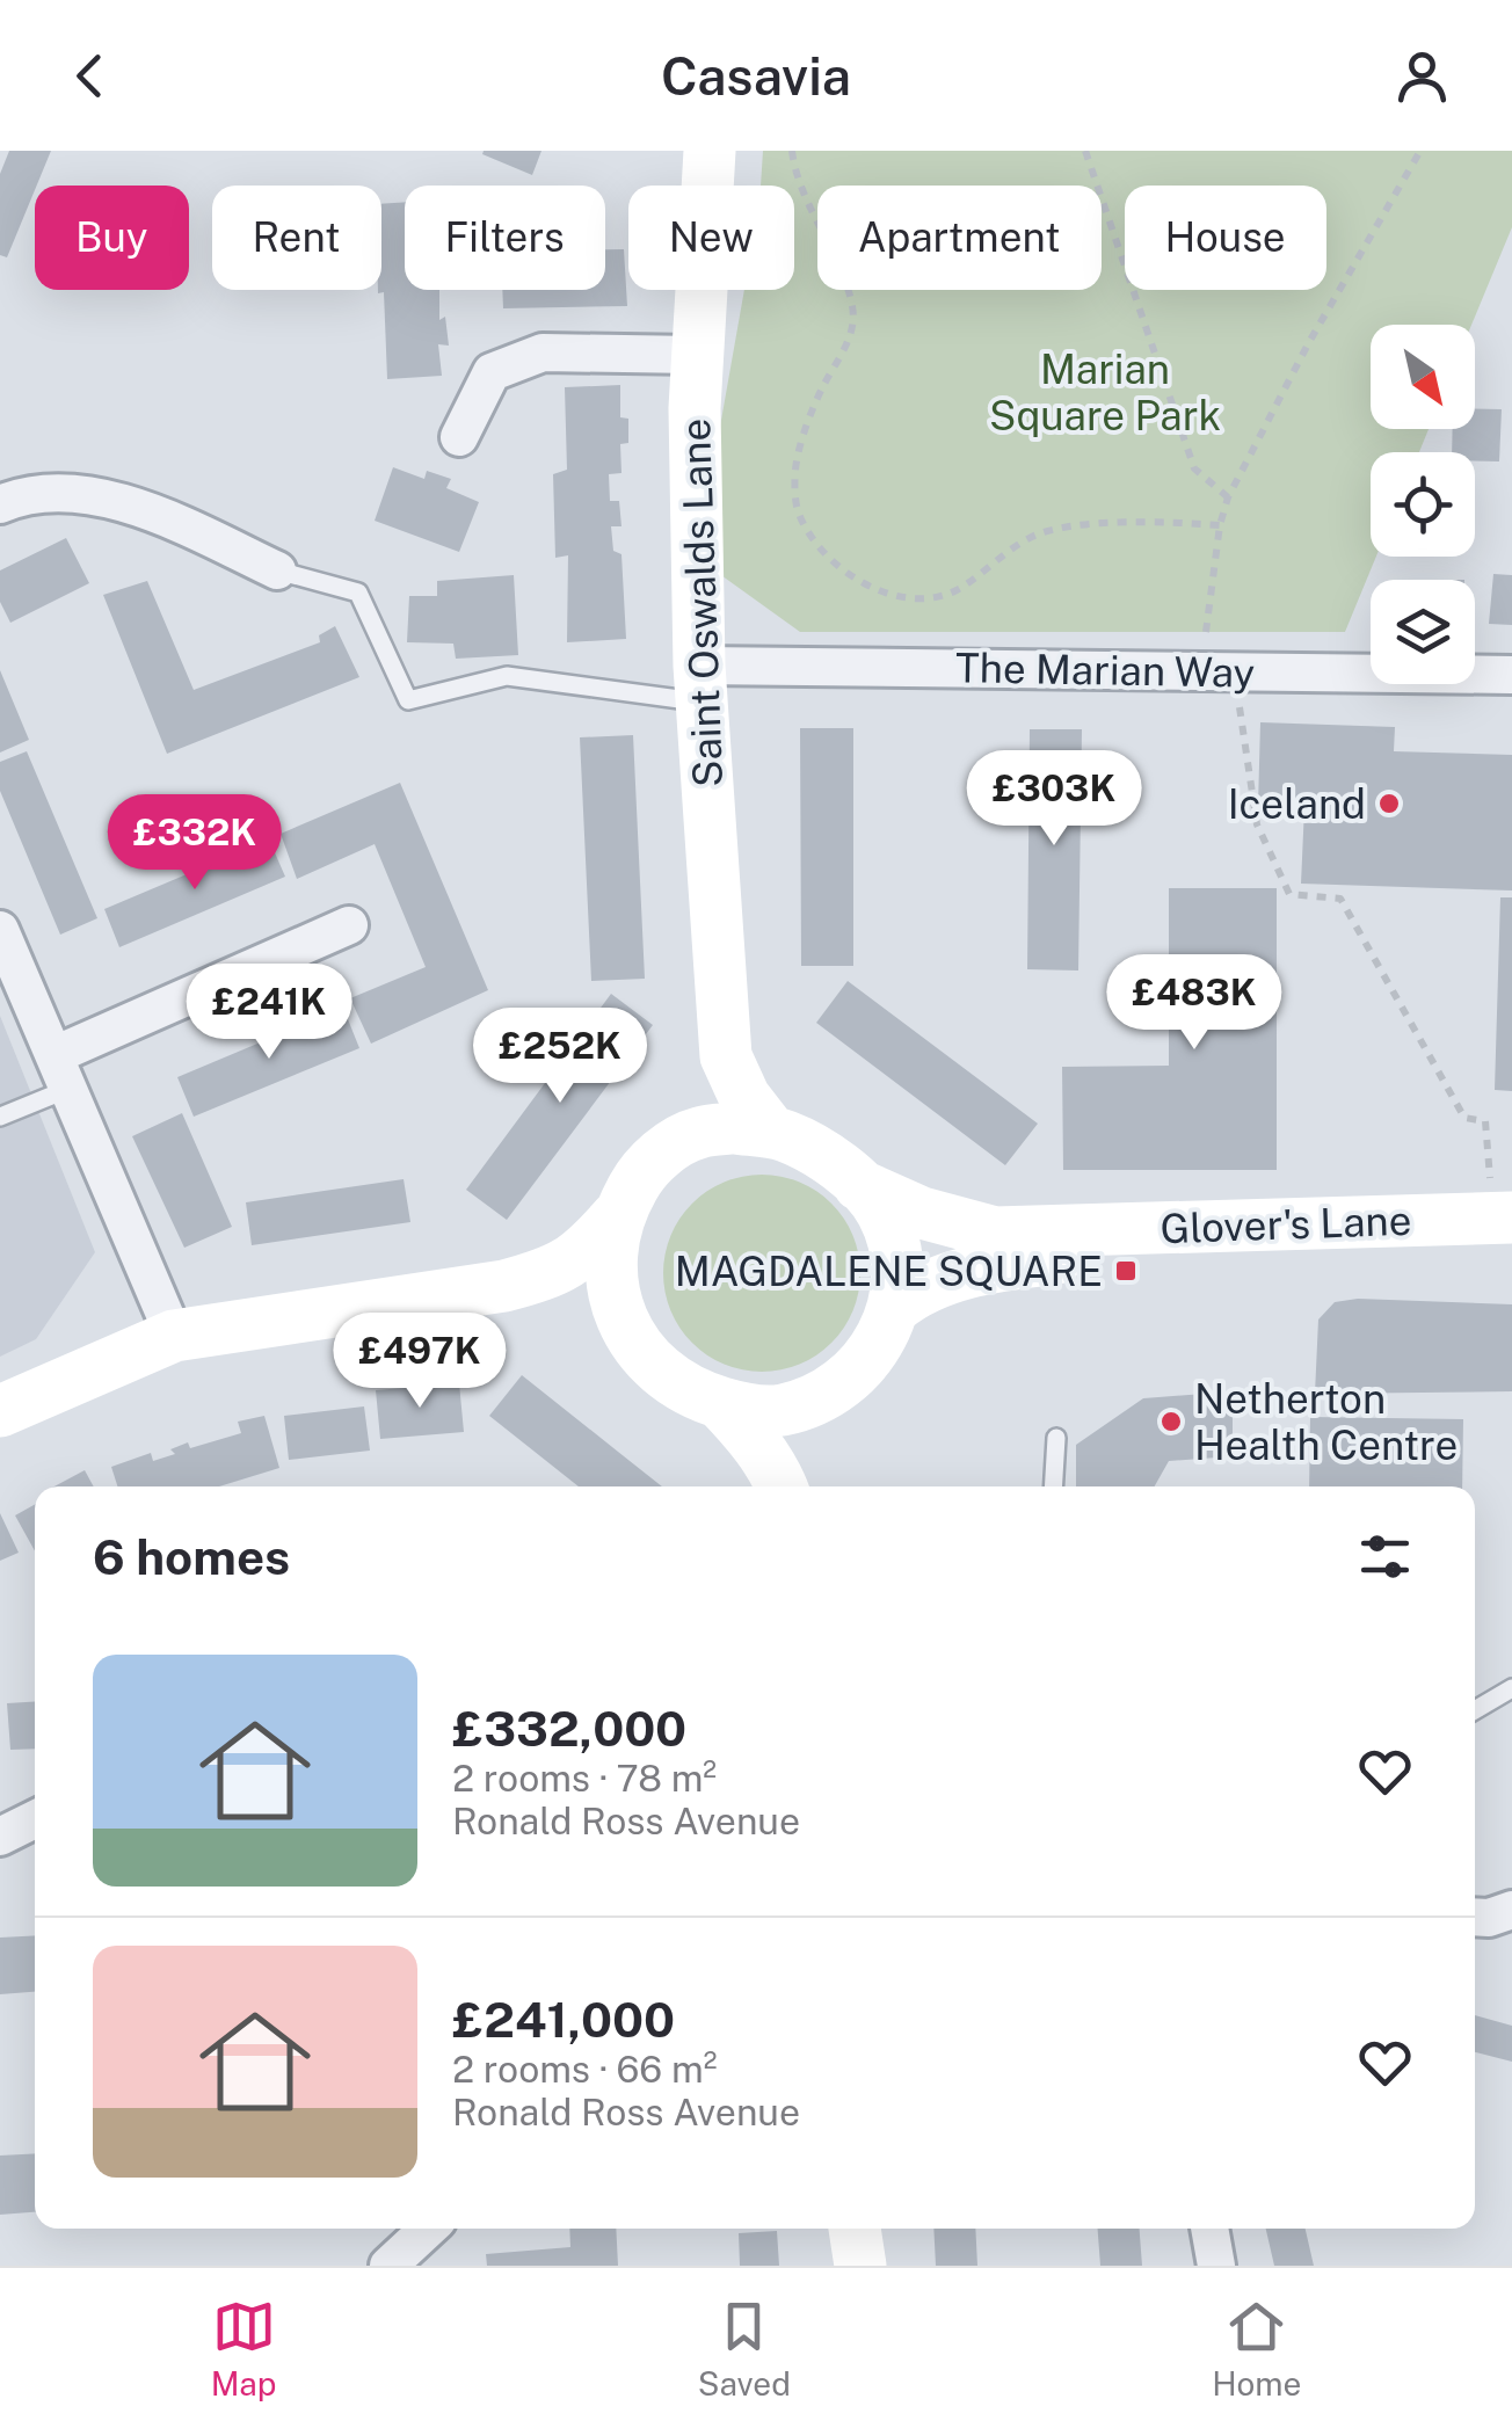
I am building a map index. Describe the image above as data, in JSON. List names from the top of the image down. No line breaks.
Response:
{"streets":{"street":["Saint Oswalds Lane","The Marian Way","Glover's Lane"]},"crossings":[["Saint Oswalds Lane","The Marian Way"],["Saint Oswalds Lane","Glover's Lane"]],"parks":["Marian Square Park"],"places":{"other":["Iceland","Netherton Health Centre"],"transit":["MAGDALENE SQUARE"]},"north":"bottom right","page":{"header":"Casavia","chip":["Buy","Rent","Filters","New","Apartment","House"],"price":["£303K","£332K","£483K","£241K","£252K","£497K"],"heading":"6 homes","list":[{"name":"£332,000","note":"2 rooms · 78 m² · Ronald Ross Avenue"},{"name":"£241,000","note":"2 rooms · 66 m² · Ronald Ross Avenue"}],"tabs":["Map","Saved","Home"]}}
